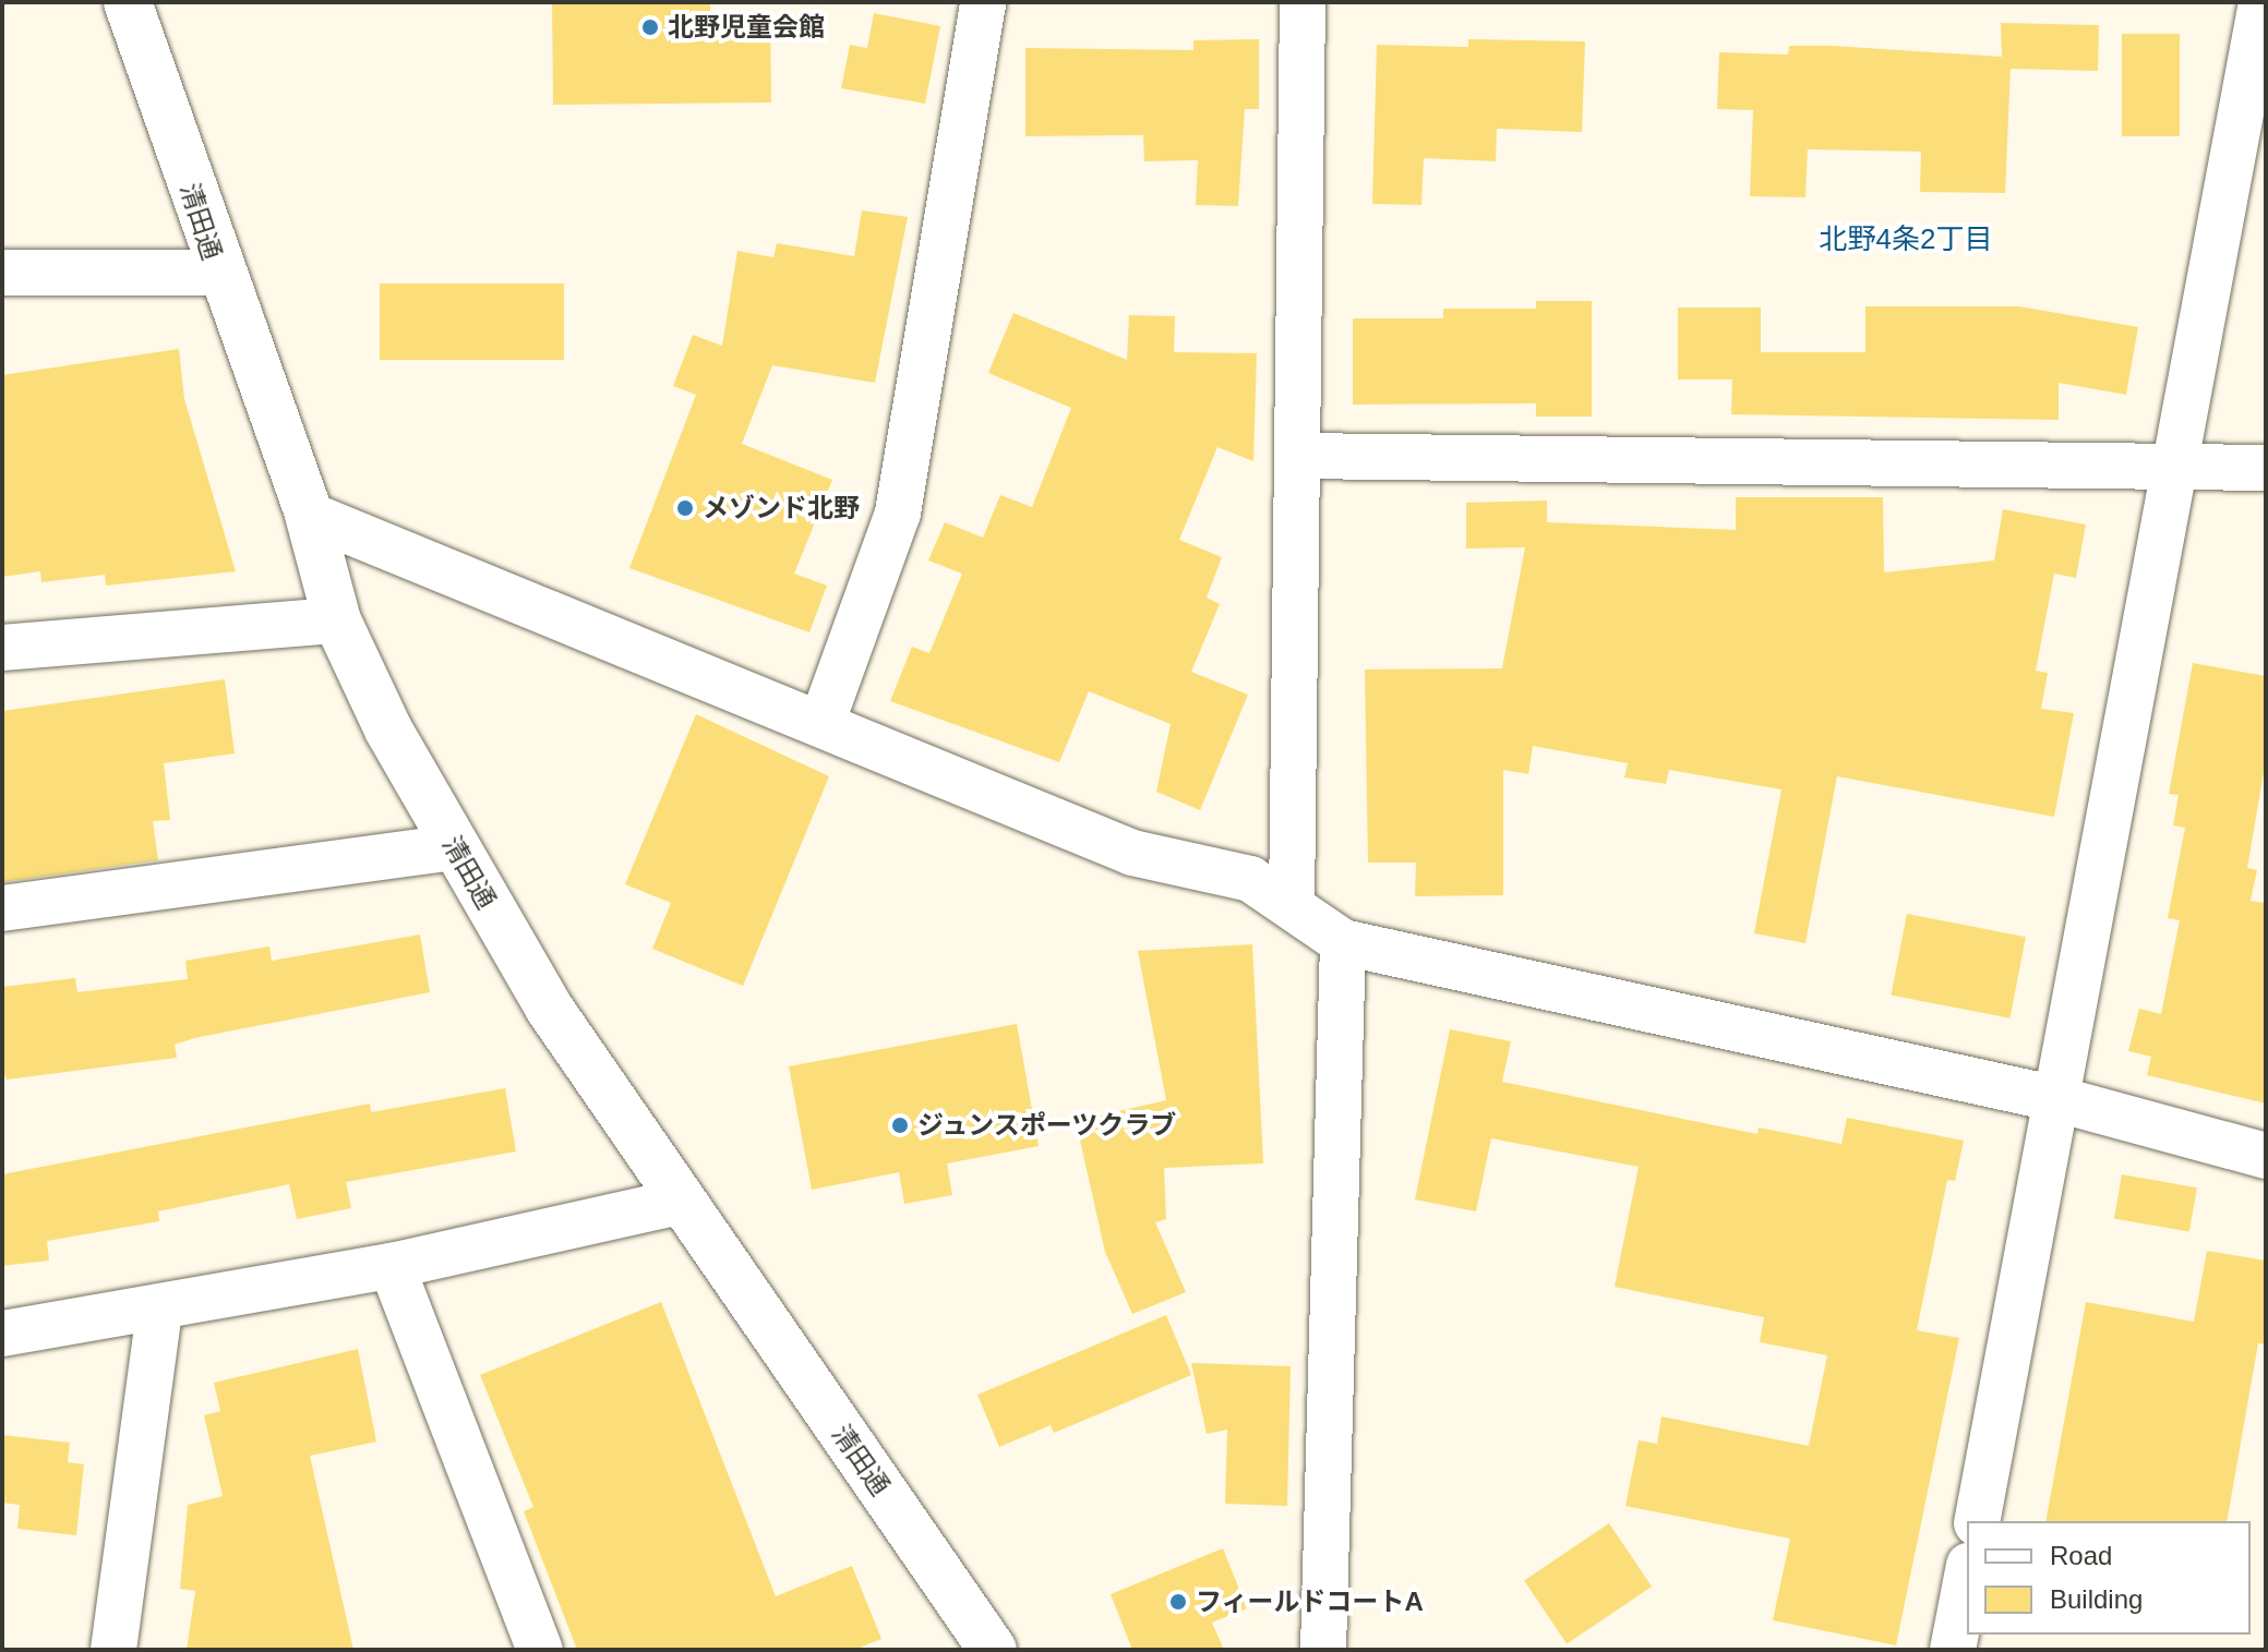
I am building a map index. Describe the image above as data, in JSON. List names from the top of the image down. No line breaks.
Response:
{"streets":{"street":["清田通"]},"districts":["北野4条2丁目"],"places":["北野児童会館","メゾンド北野","ジュンスポーツクラブ","フィールドコートA"],"legend":["Road","Building"]}
